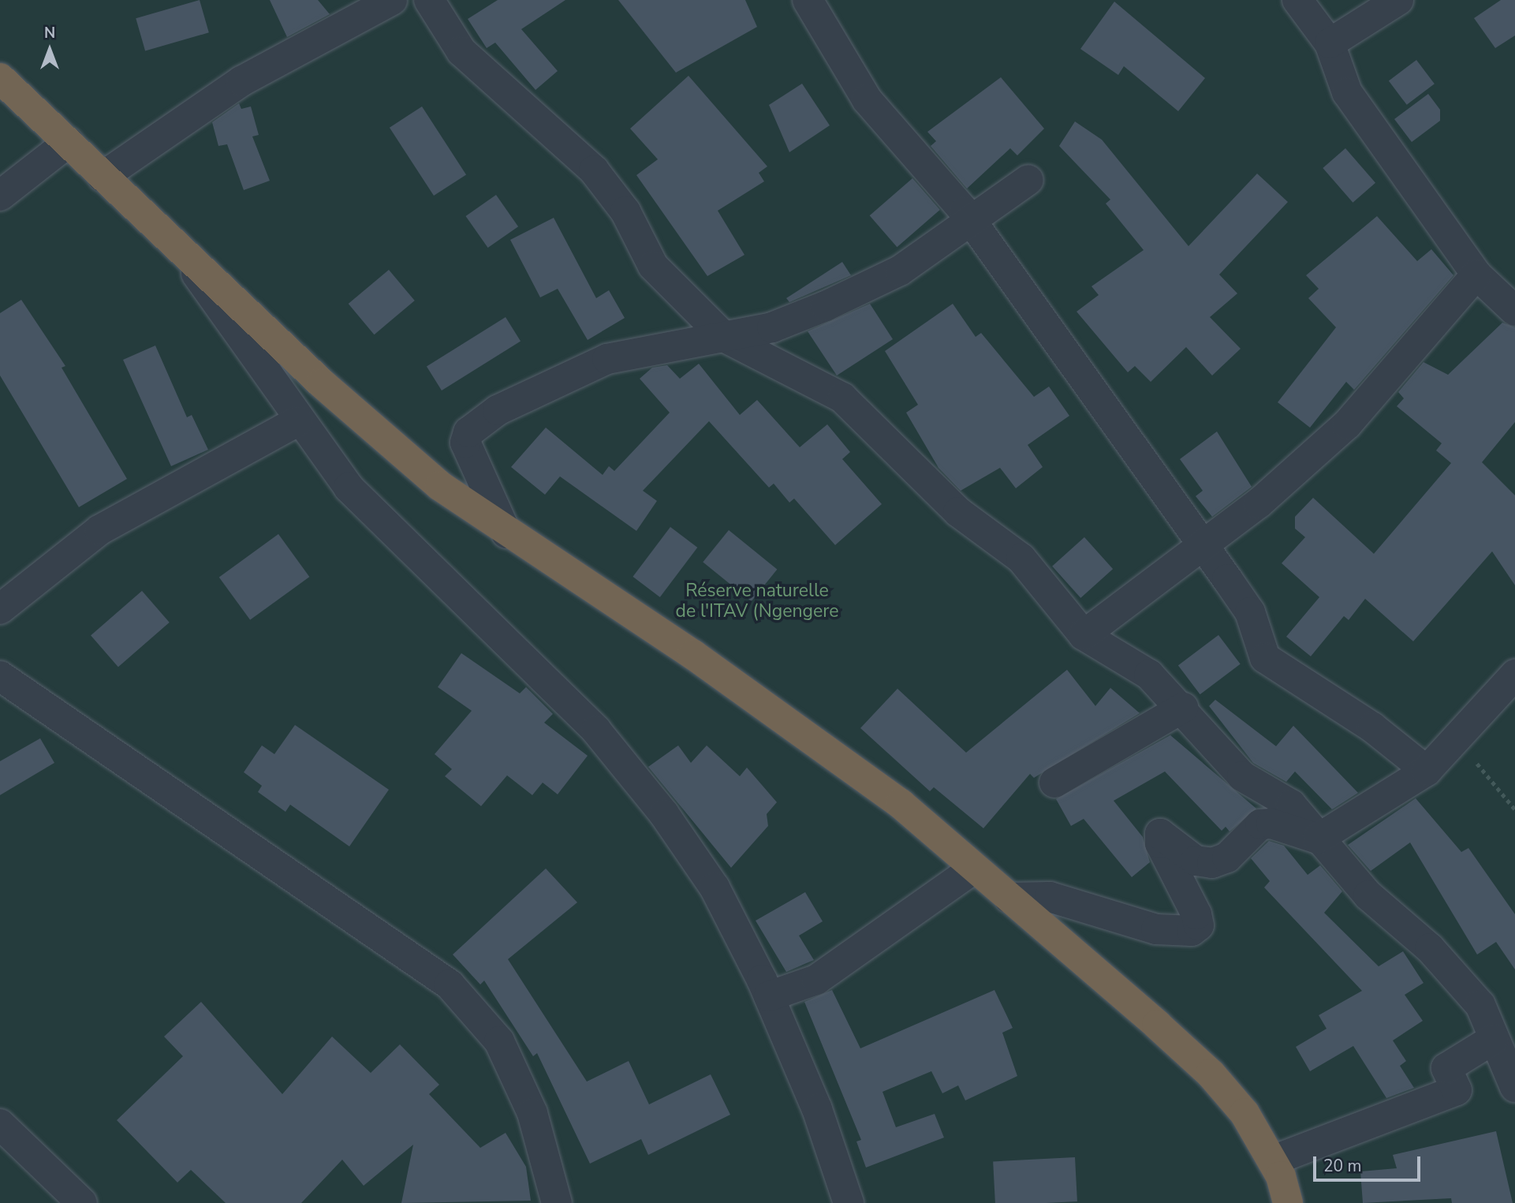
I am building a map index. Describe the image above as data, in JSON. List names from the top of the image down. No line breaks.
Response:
{"parks":["Réserve naturelle de l'ITAV (Ngengere"],"scale_bar":"20 m","north":"top"}
